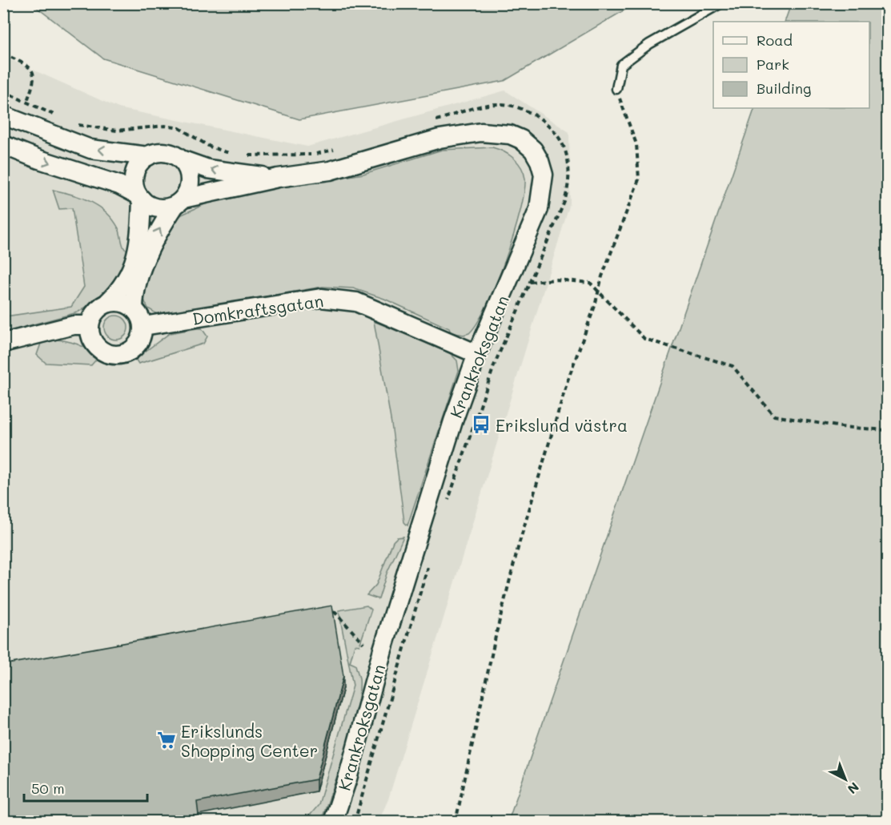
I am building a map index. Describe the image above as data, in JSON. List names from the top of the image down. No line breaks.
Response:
{"streets":{"street":["Domkraftsgatan","Krankroksgatan"]},"crossings":[["Domkraftsgatan","Krankroksgatan"]],"places":{"bus stop":["Erikslund västra"],"supermarket":["Erikslunds Shopping Center"]},"legend":["Road","Park","Building"],"scale_bar":"50 m","north":"bottom right"}
